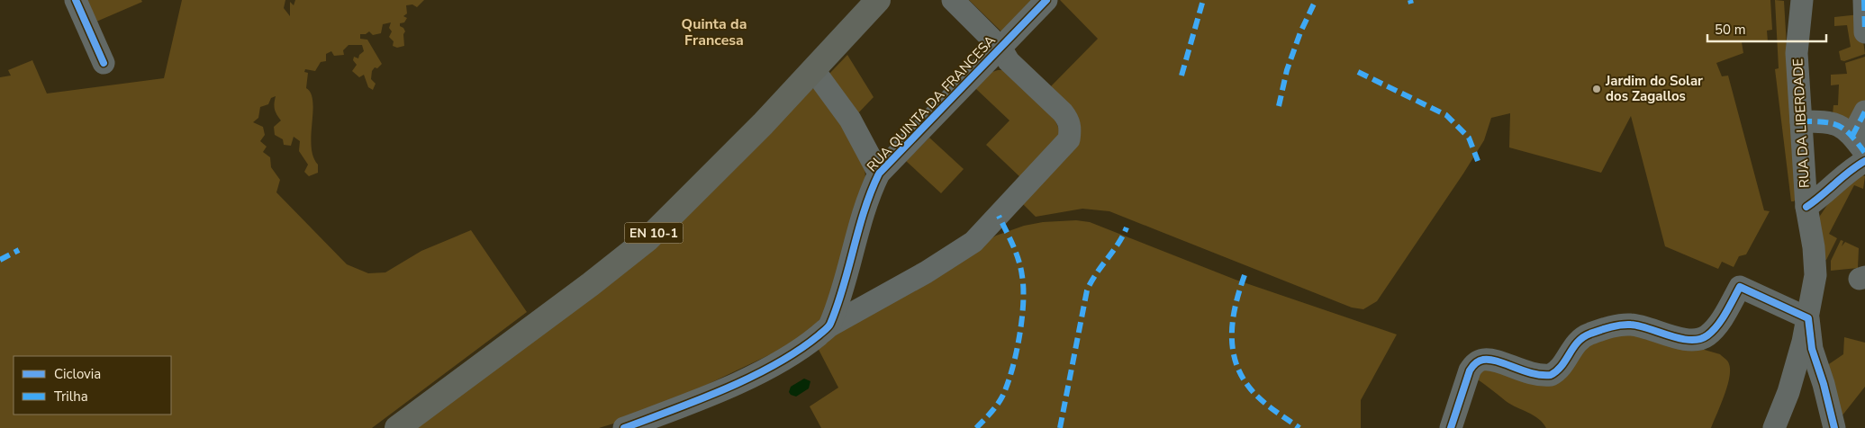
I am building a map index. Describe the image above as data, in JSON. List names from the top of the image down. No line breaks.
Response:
{"streets":{"main road":["EN 10-1"],"street":["RUA QUINTA DA FRANCESA","RUA DA LIBERDADE"]},"districts":["Quinta da Francesa"],"places":["Jardim do Solar dos Zagallos"],"legend":["Ciclovia","Trilha"],"scale_bar":"50 m"}
